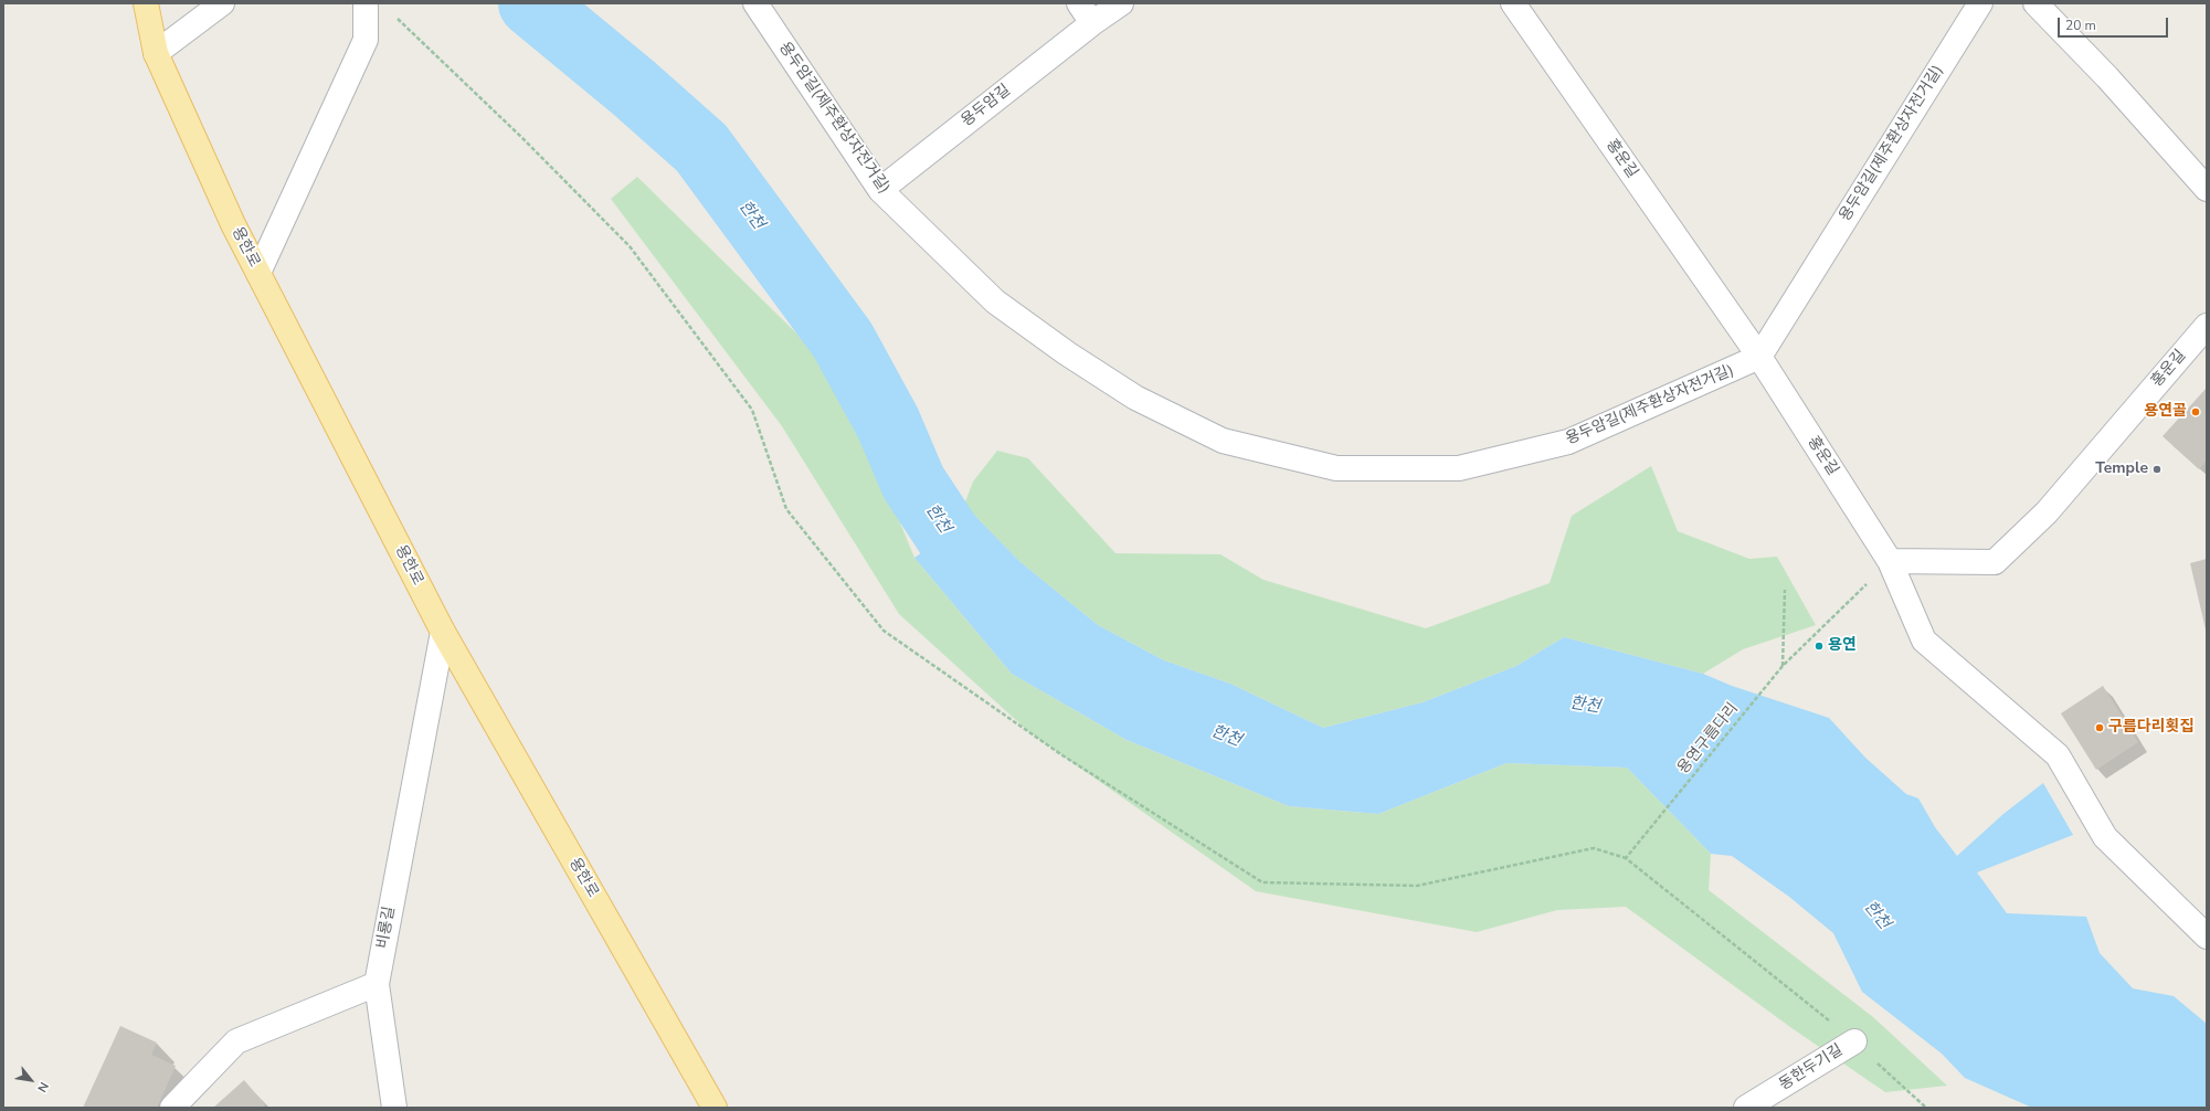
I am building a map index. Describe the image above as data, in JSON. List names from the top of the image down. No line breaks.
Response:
{"streets":{"main road":["용한로"],"street":["용두암길","용두암길(제주환상자전거길)","홍운길","비룡길","동한두기길"],"path":["용연구름다리"]},"crossings":[["용두암길","용두암길(제주환상자전거길)"],["용두암길(제주환상자전거길)","홍운길"],["홍운길","용연구름다리"],["용한로","비룡길"]],"water":["한천"],"places":["용연골","Temple","용연","구름다리횟집"],"scale_bar":"20 m","north":"bottom right"}
